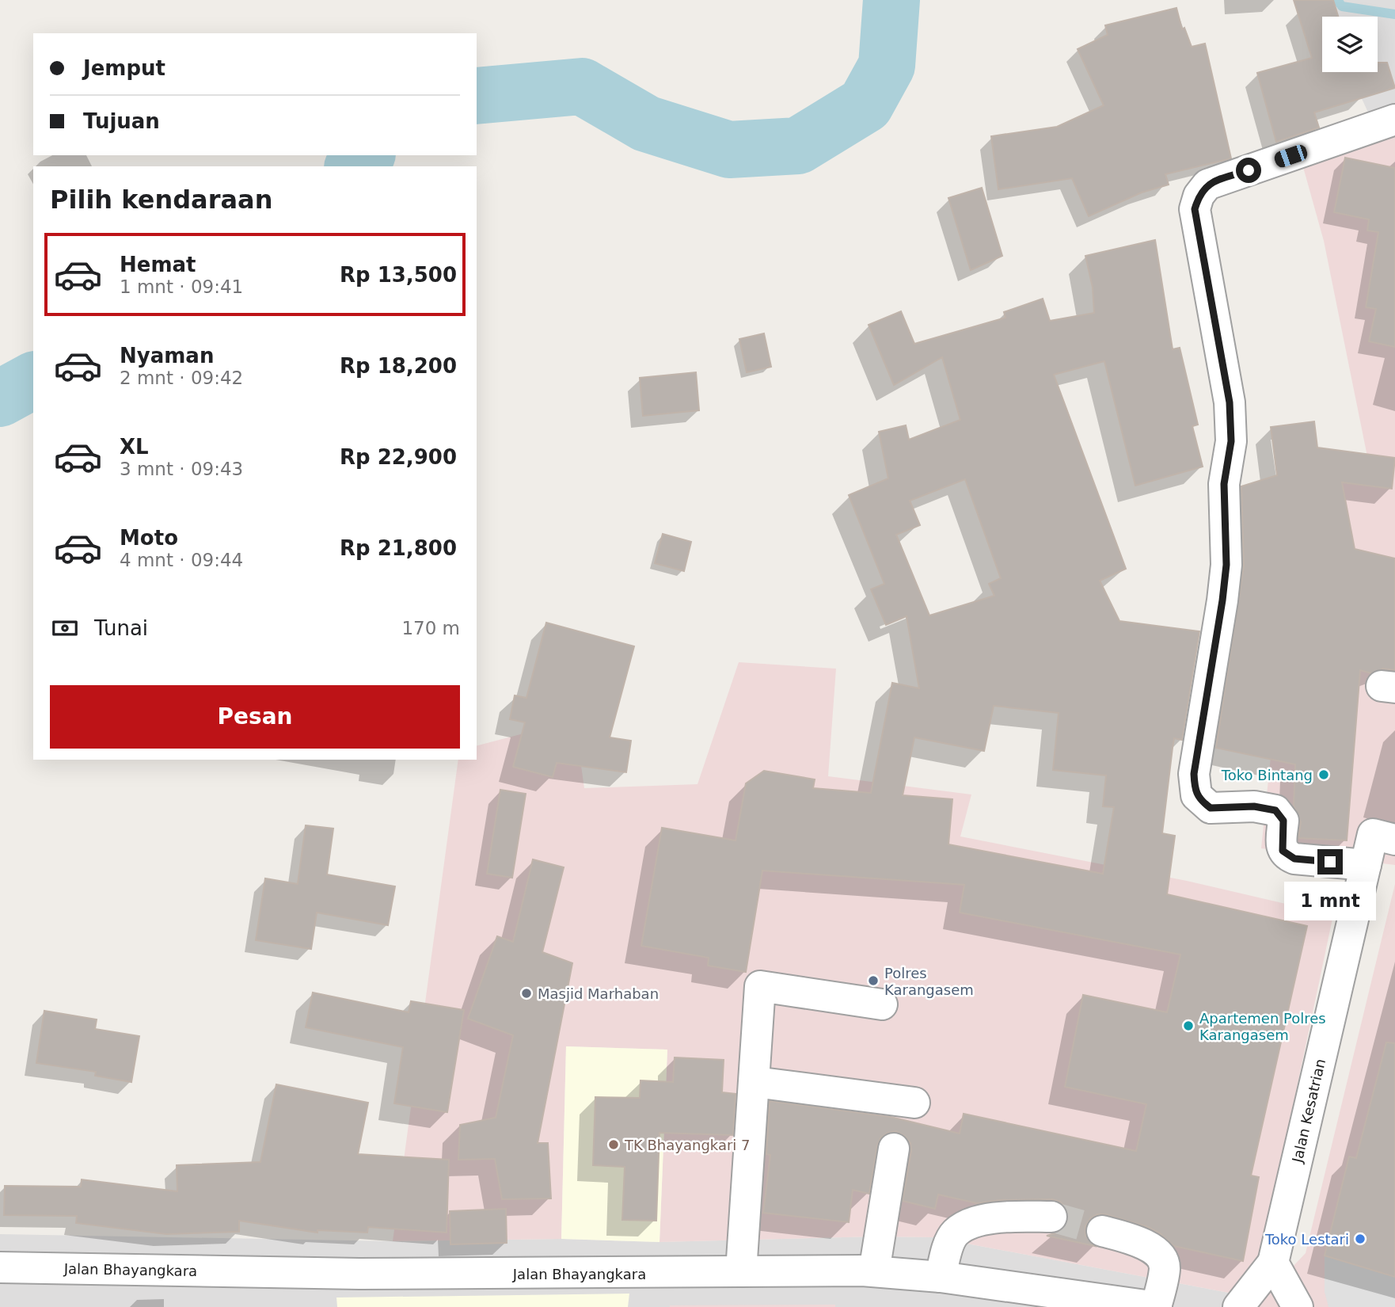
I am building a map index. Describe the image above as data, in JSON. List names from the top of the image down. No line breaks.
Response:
{"streets":{"street":["Jalan Kesatrian","Jalan Bhayangkara"]},"places":["Toko Bintang","Polres Karangasem","Masjid Marhaban","Apartemen Polres Karangasem","TK Bhayangkari 7","Toko Lestari"],"page":{"banner":["Jemput","Tujuan"],"heading":"Pilih kendaraan","list":[{"name":"Hemat","note":"1 mnt · 09:41","value":"Rp 13,500"},{"name":"Nyaman","note":"2 mnt · 09:42","value":"Rp 18,200"},{"name":"XL","note":"3 mnt · 09:43","value":"Rp 22,900"},{"name":"Moto","note":"4 mnt · 09:44","value":"Rp 21,800"}],"pay":["Tunai","170 m"],"buttons":"Pesan","bubble":"1 mnt"}}
